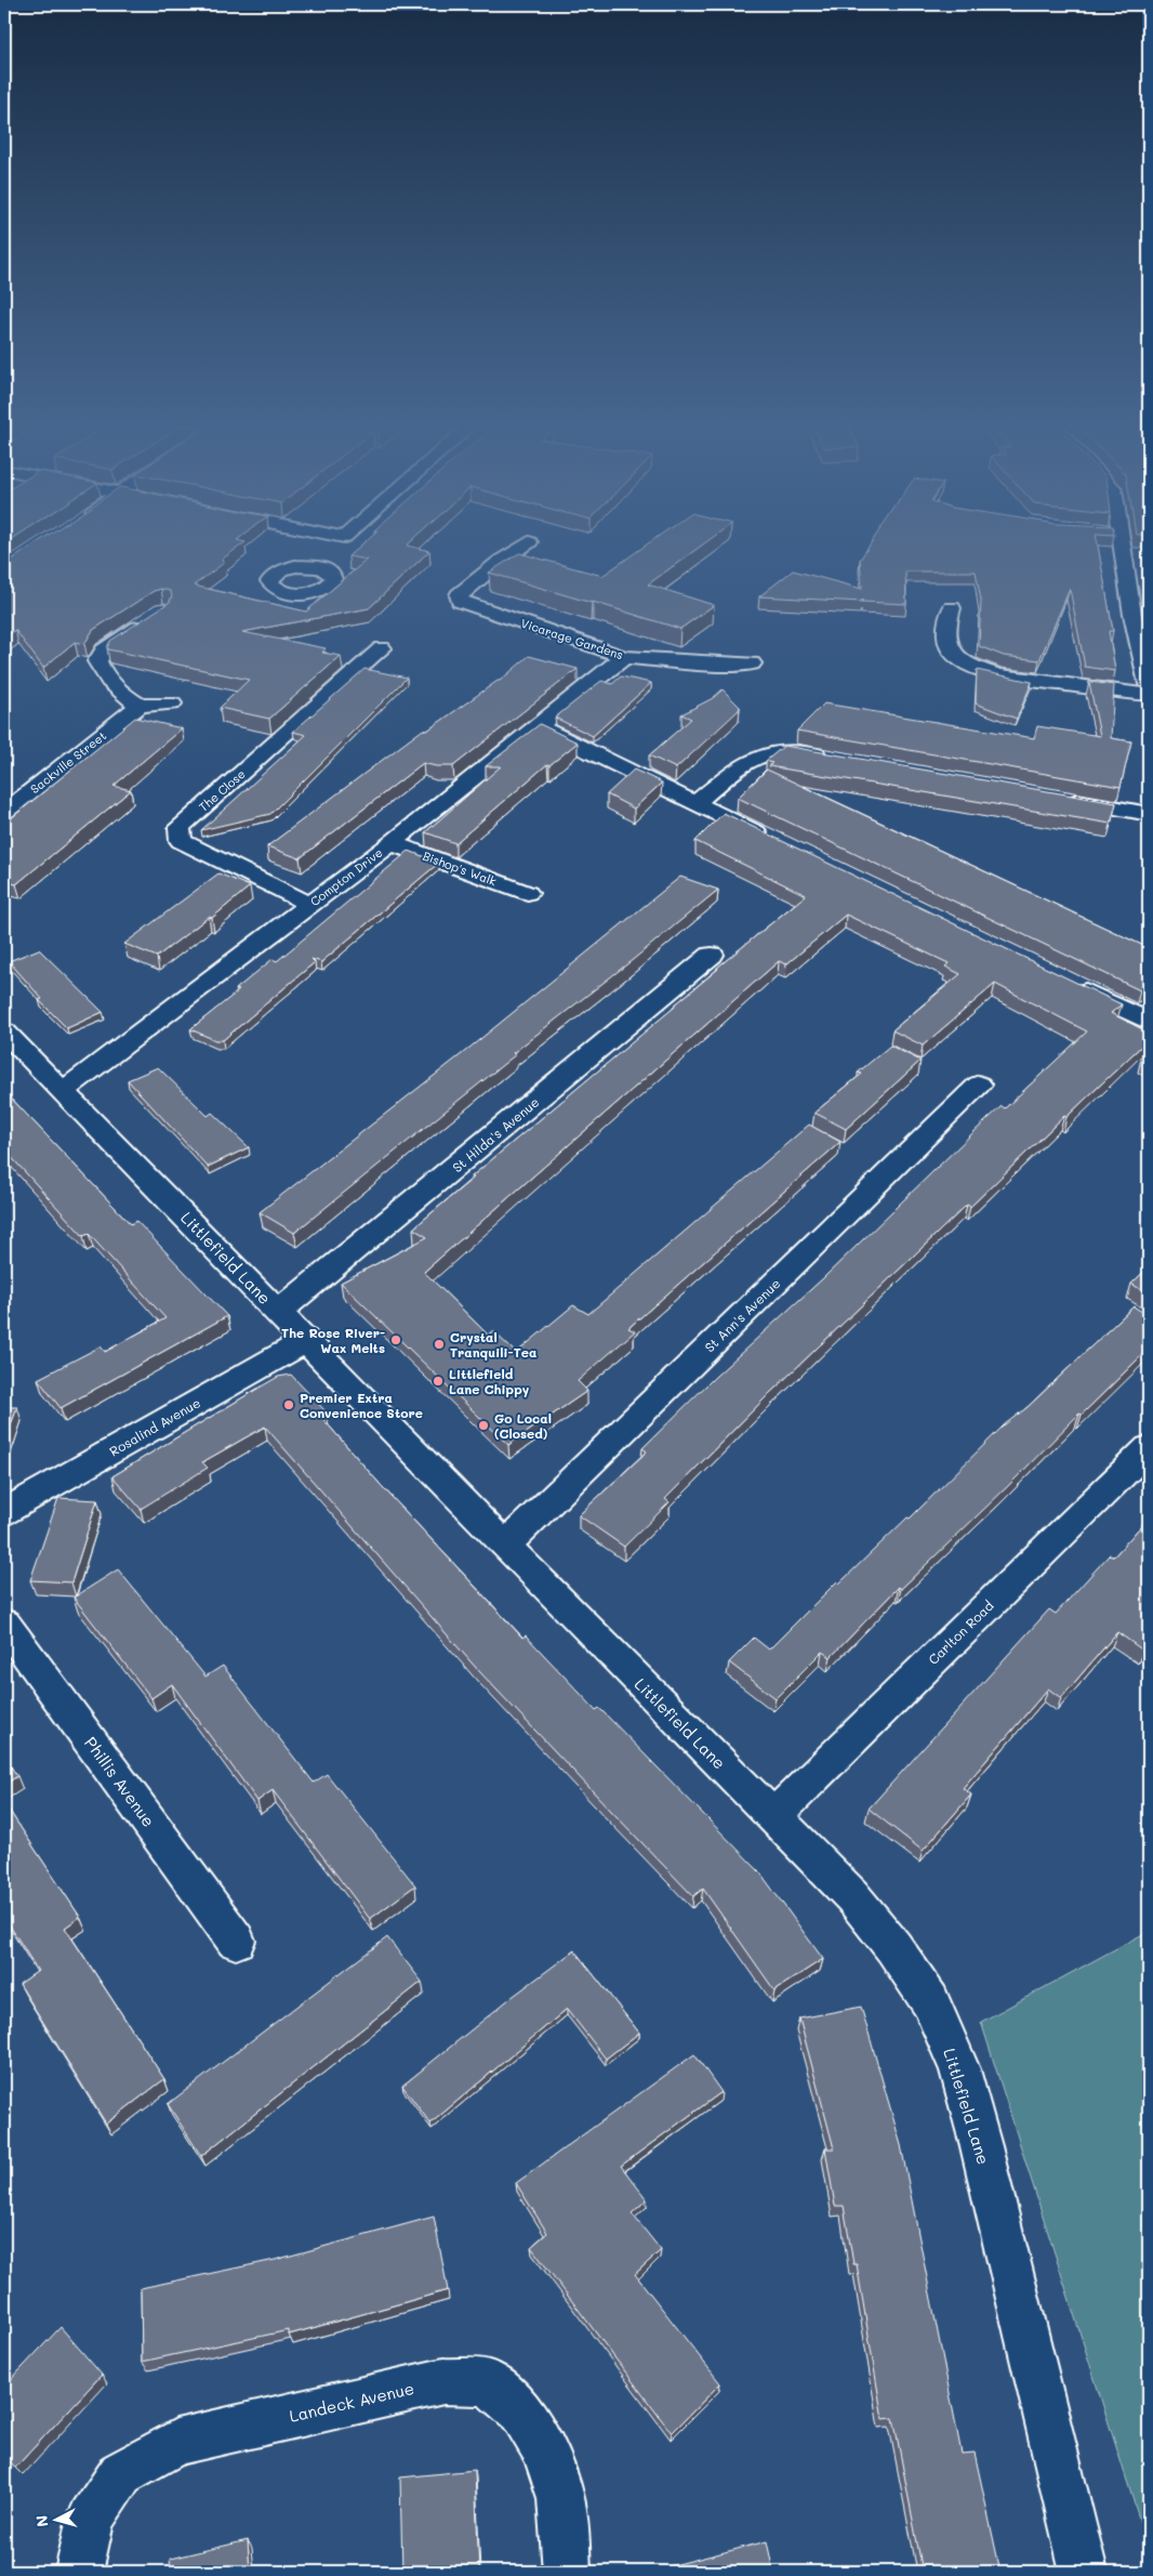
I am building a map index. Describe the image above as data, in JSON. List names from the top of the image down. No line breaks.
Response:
{"streets":{"street":["Vicarage Gardens","Sackville Street","The Close","Bishop's Walk","Compton Drive","St Hilda's Avenue","Littlefield Lane","St Ann's Avenue","Rosalind Avenue","Carlton Road","Phillis Avenue","Landeck Avenue"]},"crossings":[["Vicarage Gardens","Compton Drive"],["The Close","Compton Drive"],["Bishop's Walk","Compton Drive"],["Compton Drive","Littlefield Lane"],["St Hilda's Avenue","Littlefield Lane"],["Littlefield Lane","St Ann's Avenue"],["Littlefield Lane","Rosalind Avenue"],["Littlefield Lane","Carlton Road"]],"places":["The Rose River- Wax Melts","Crystal Tranquili-Tea","Littlefield Lane Chippy","Premier Extra Convenience Store","Go Local (Closed)"],"north":"left"}
